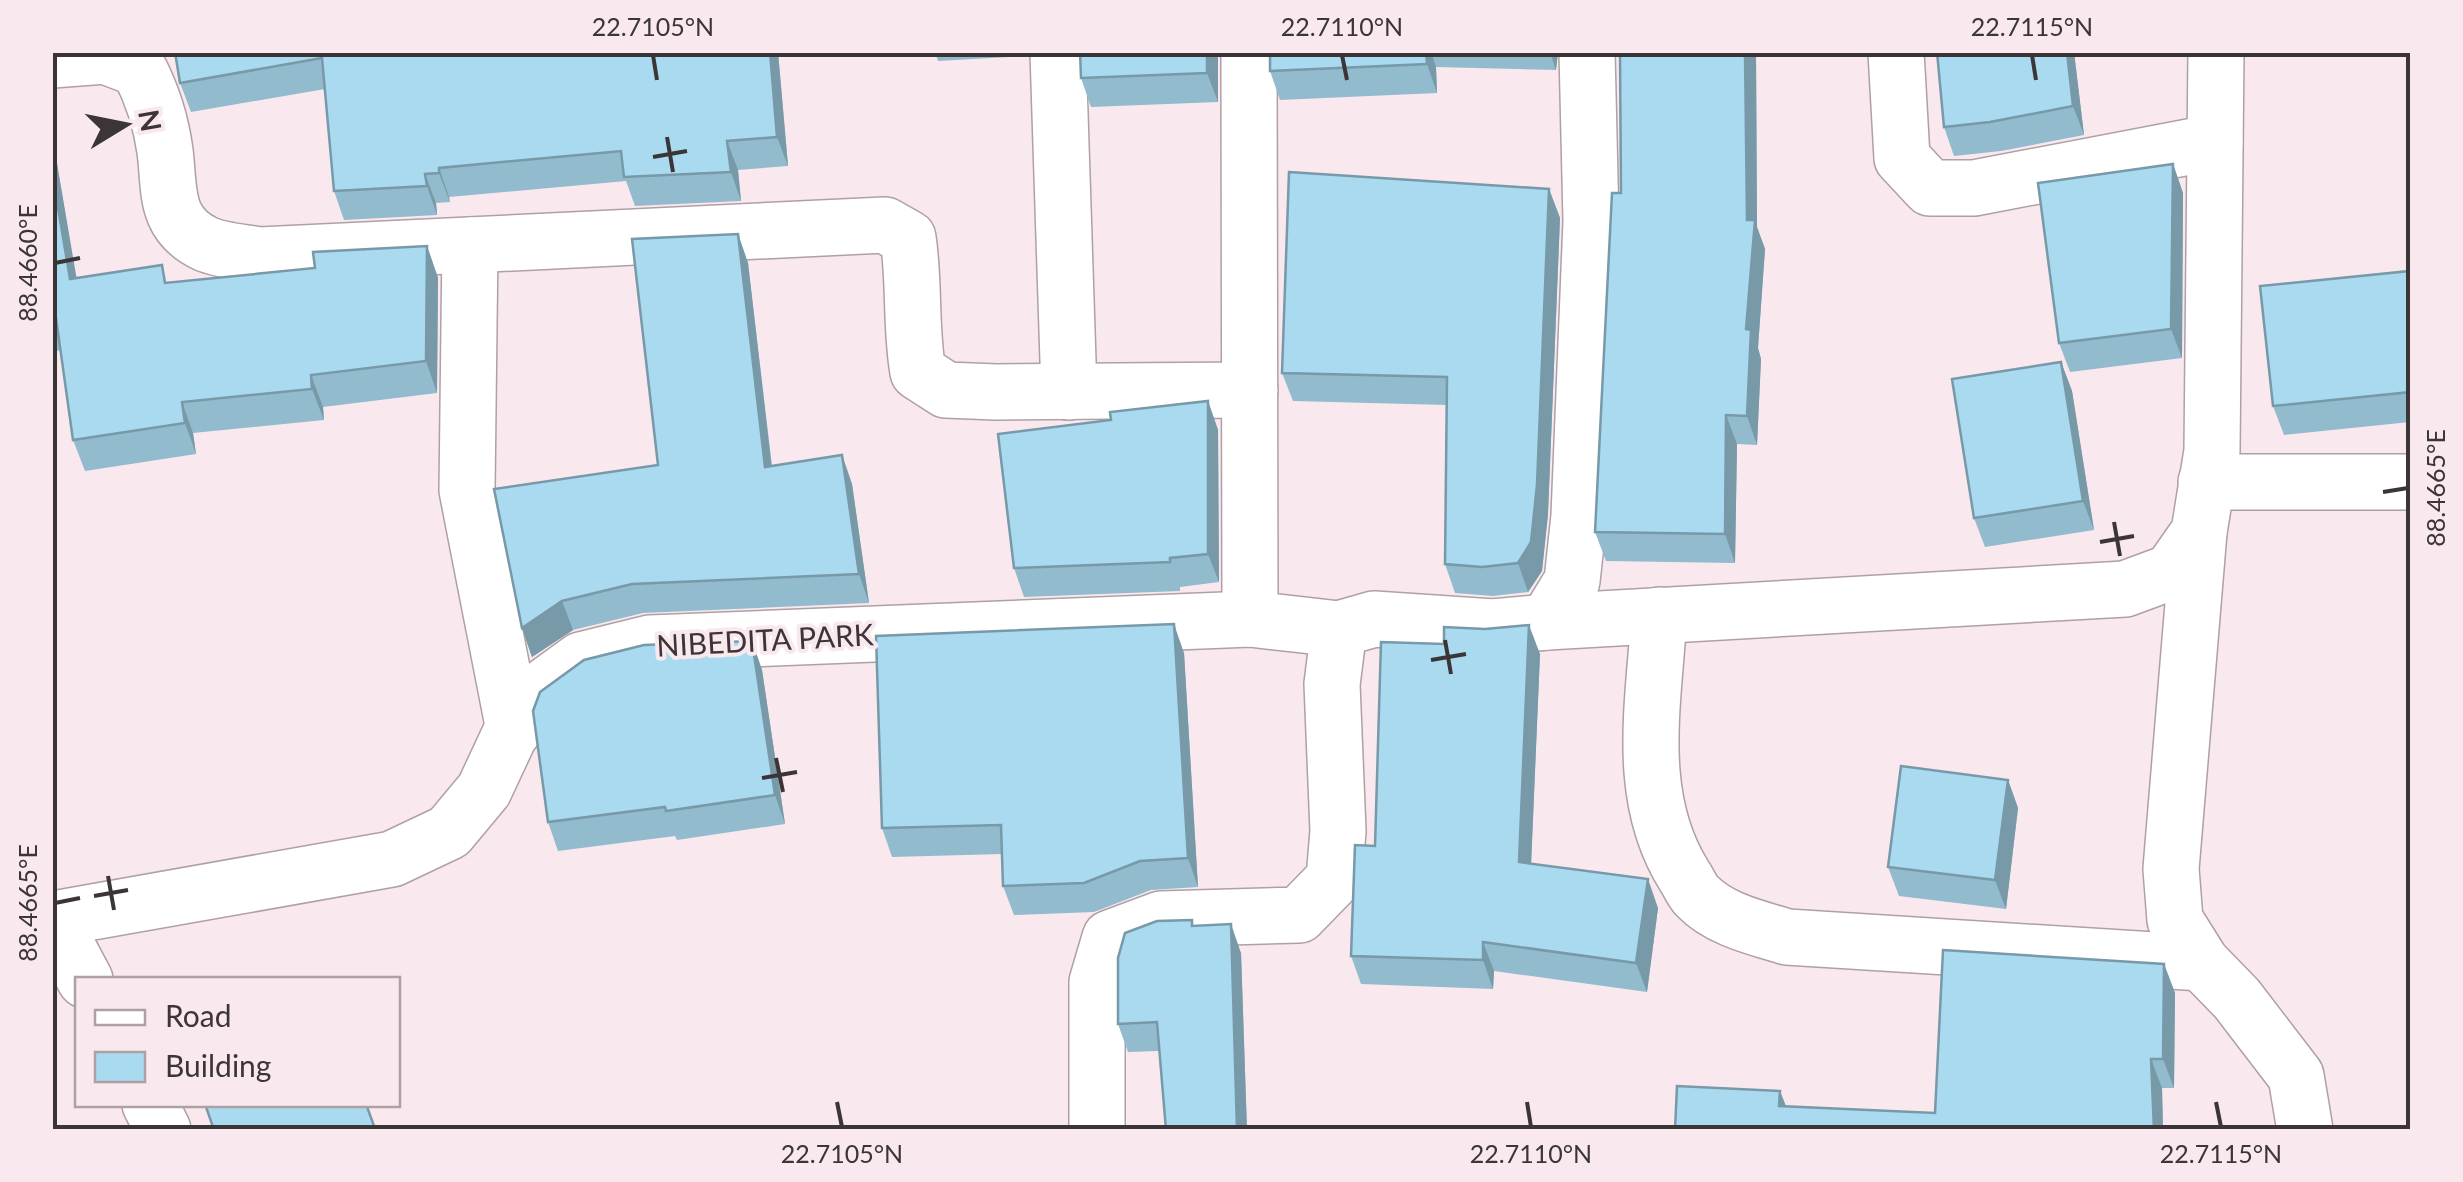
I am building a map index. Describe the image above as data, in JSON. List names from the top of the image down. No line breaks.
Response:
{"streets":{"street":["NIBEDITA PARK"]},"legend":["Road","Building"],"north":"right","coordinates":["22.7105°N","22.7110°N","22.7115°N","88.4660°E","88.4665°E"]}
